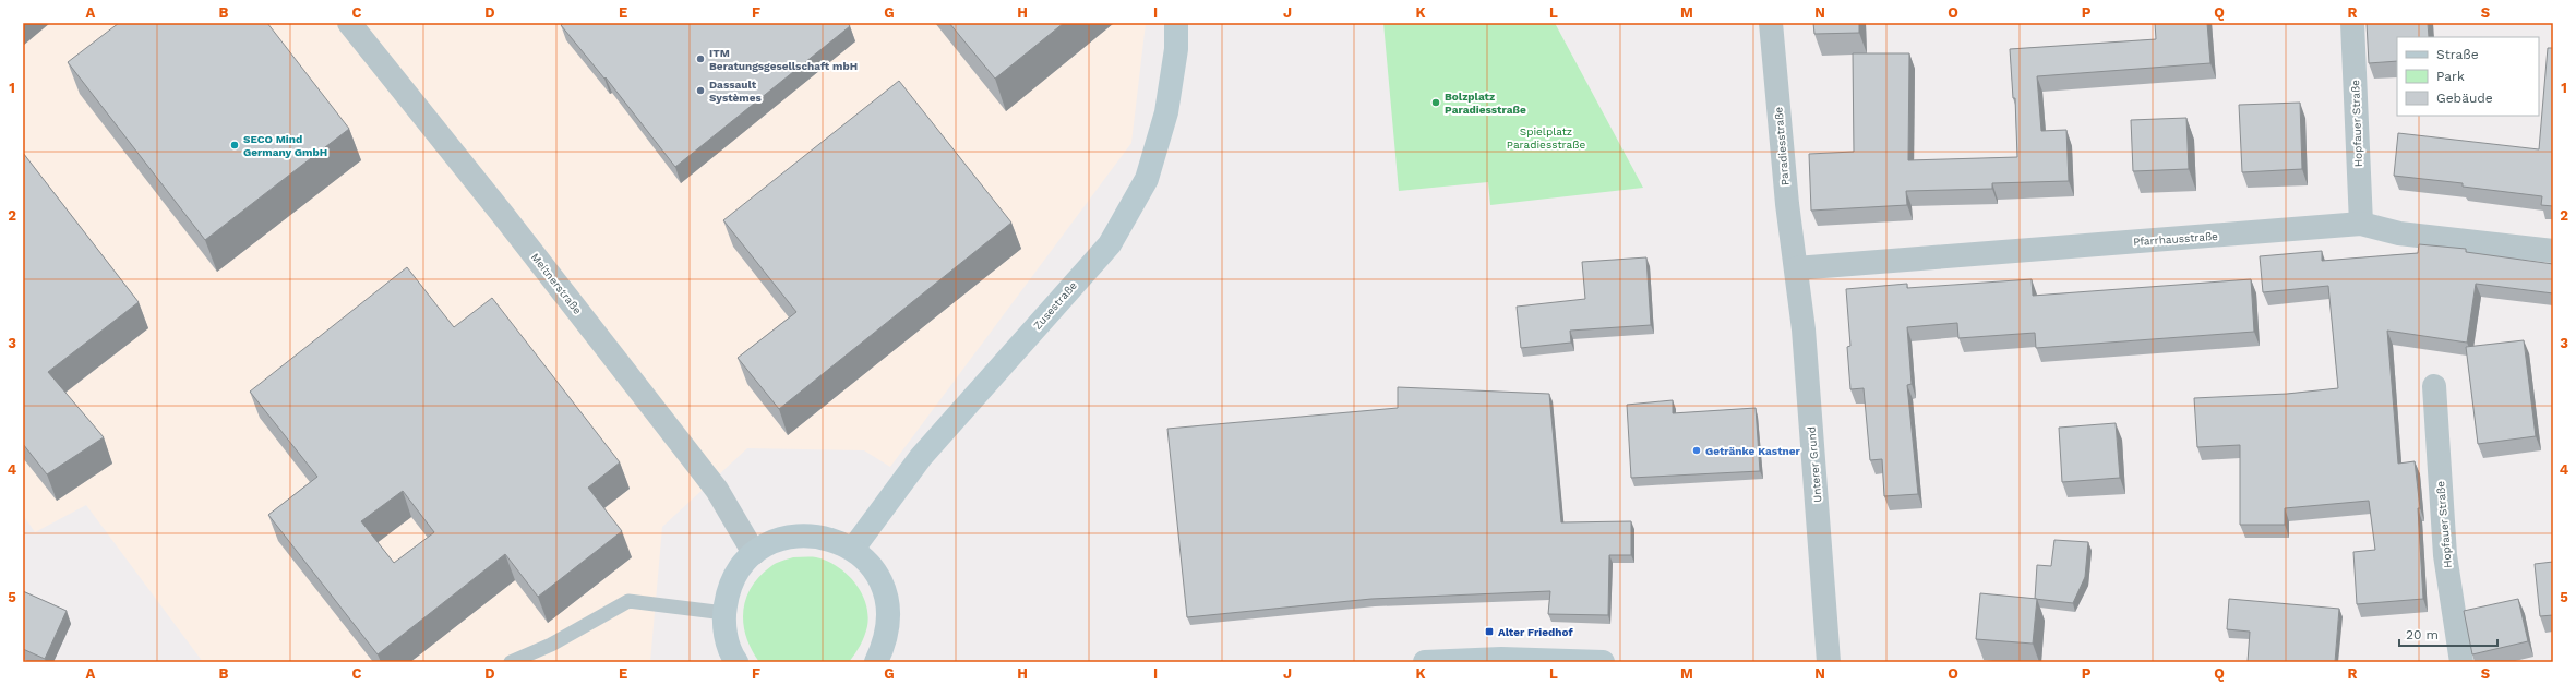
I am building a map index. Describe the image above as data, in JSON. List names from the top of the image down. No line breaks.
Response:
{"streets":{"street":["Hopfauer Straße","Paradiesstraße","Pfarrhausstraße","Meitnerstraße","Zusestraße","Unterer Grund"]},"crossings":[["Hopfauer Straße","Pfarrhausstraße"],["Paradiesstraße","Pfarrhausstraße"],["Paradiesstraße","Unterer Grund"],["Pfarrhausstraße","Unterer Grund"]],"parks":["Spielplatz Paradiesstraße"],"places":{"other":["ITM Beratungsgesellschaft mbH","Dassault Systèmes","Bolzplatz Paradiesstraße","SECO Mind Germany GmbH","Getränke Kastner"],"transit":["Alter Friedhof"]},"legend":["Straße","Park","Gebäude"],"scale_bar":"20 m","grid":{"columns":["A","B","C","D","E","F","G","H","I","J","K","L","M","N","O","P","Q","R","S"],"rows":["1","2","3","4","5"]}}
